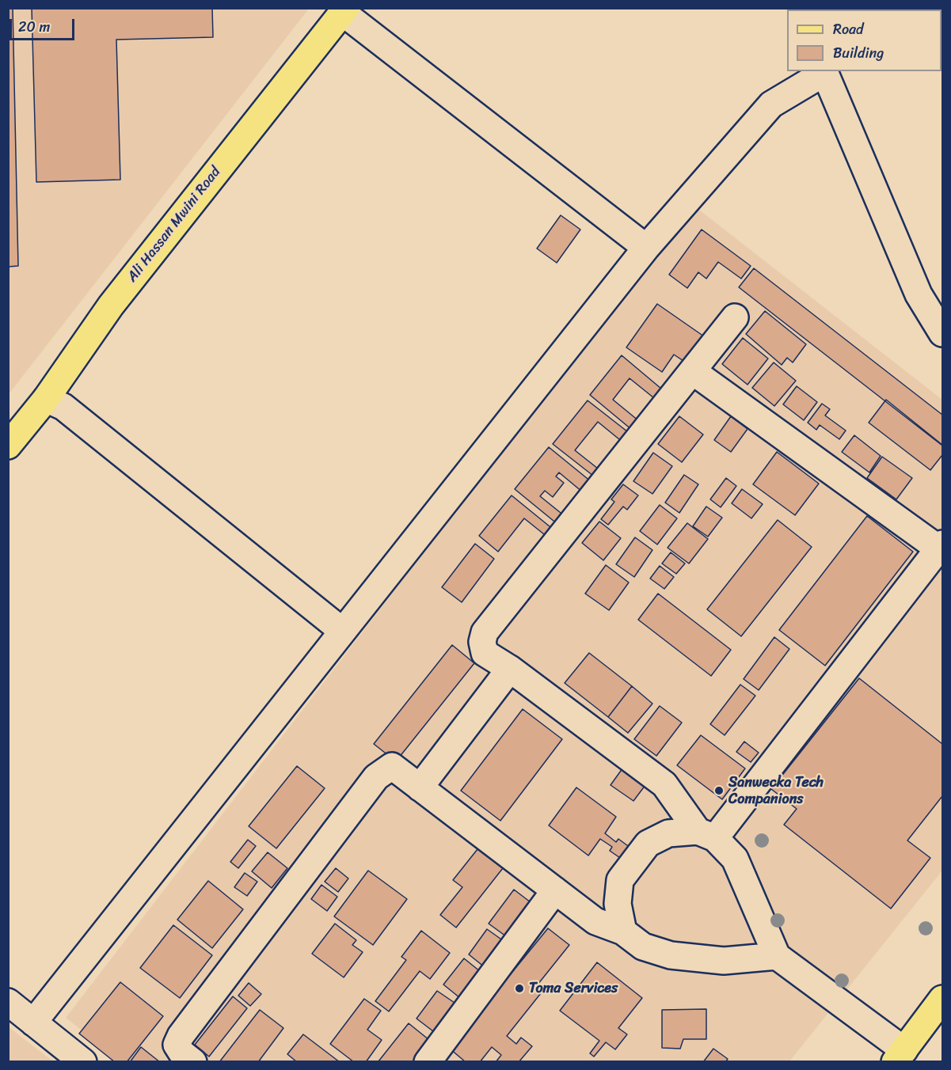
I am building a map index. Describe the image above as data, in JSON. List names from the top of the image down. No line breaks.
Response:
{"streets":{"main road":["Ali Hassan Mwini Road"]},"places":["Sanwecka Tech Companions","Toma Services"],"legend":["Road","Building"],"scale_bar":"20 m"}
